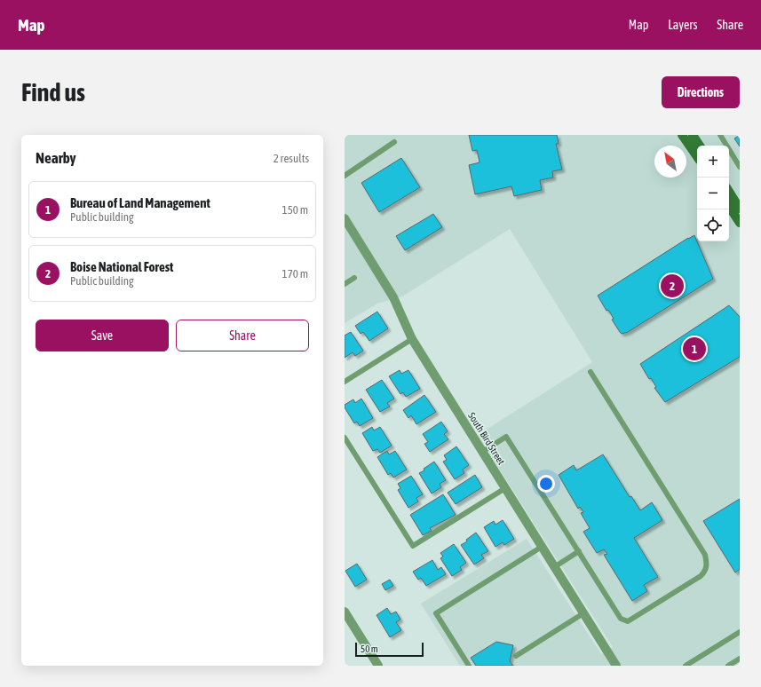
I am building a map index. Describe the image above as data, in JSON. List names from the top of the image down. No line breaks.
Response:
{"streets":{"street":["South Bird Street"]},"scale_bar":"50 m","north":"top left","page":{"header":"Map","nav":["Map","Layers","Share"],"buttons":["Directions",["Save","Share"]],"title":"Find us","heading":["Nearby","2 results"],"map_buttons":["+","−"],"list":[{"mark":"1","name":"Bureau of Land Management","note":"Public building","value":"150 m"},{"mark":"2","name":"Boise National Forest","note":"Public building","value":"170 m"}],"pins":["2","1"],"scale":"50 m"}}
